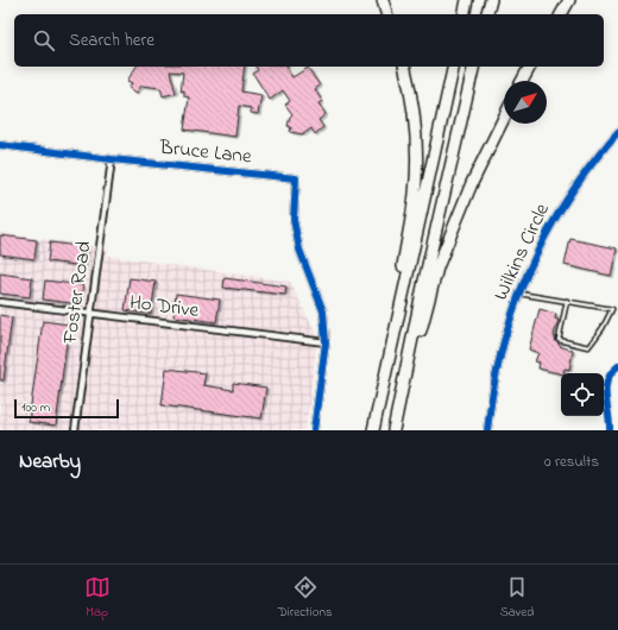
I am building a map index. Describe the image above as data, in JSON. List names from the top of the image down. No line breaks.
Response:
{"streets":{"street":["Bruce Lane","Wilkins Circle","Foster Road","Ho Drive"]},"crossings":[["Bruce Lane","Foster Road"],["Bruce Lane","Ho Drive"],["Foster Road","Ho Drive"]],"scale_bar":"100 m","north":"top right","page":{"search":"Search here","scale":"100 m","heading":["Nearby","0 results"],"nav":["Map","Directions","Saved"]}}
